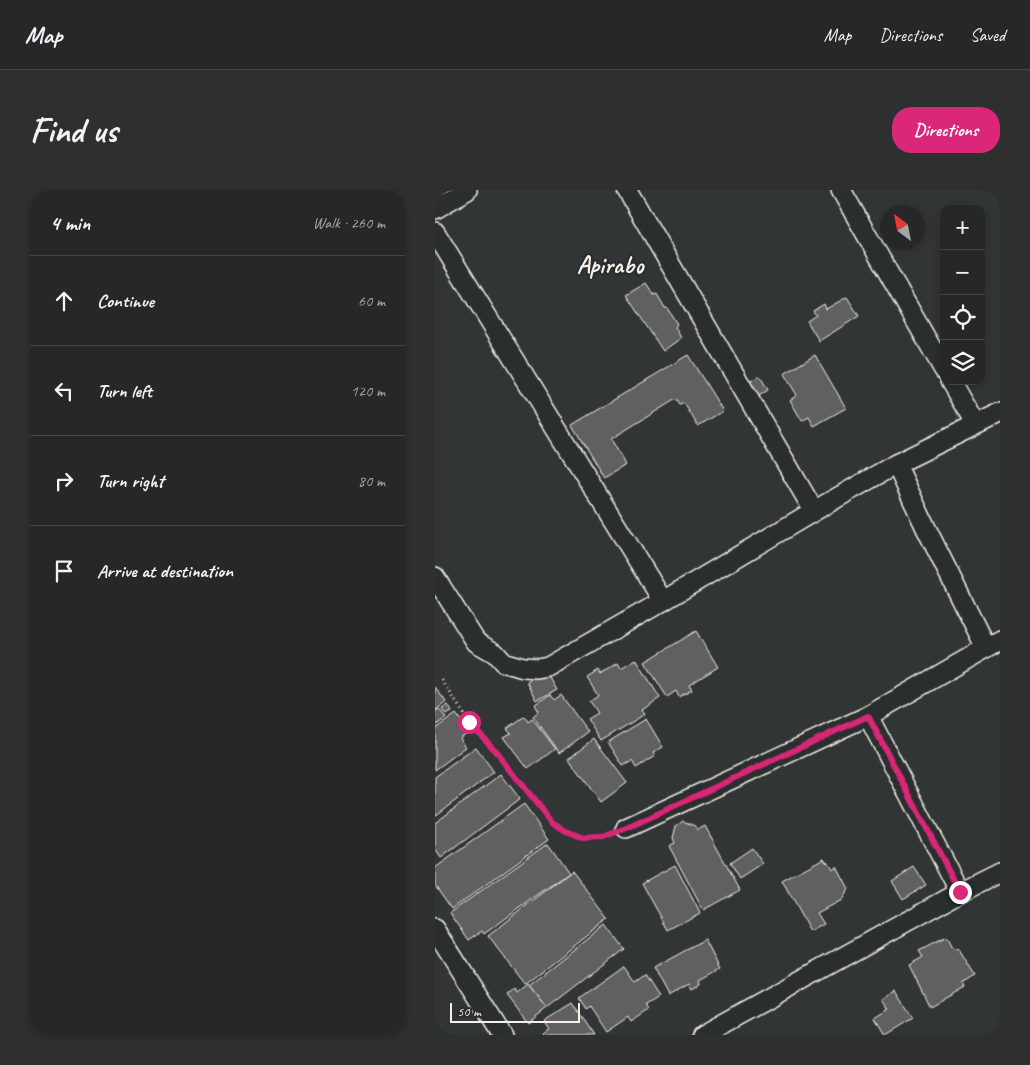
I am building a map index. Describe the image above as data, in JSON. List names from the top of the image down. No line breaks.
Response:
{"districts":["Apirabo"],"scale_bar":"50 m","north":"top left","page":{"header":"Map","nav":["Map","Directions","Saved"],"buttons":"Directions","title":"Find us","heading":["4 min","Walk · 260 m"],"map_buttons":["+","−"],"list":[["Continue","60 m"],["Turn left","120 m"],["Turn right","80 m"],"Arrive at destination"],"scale":"50 m"}}
